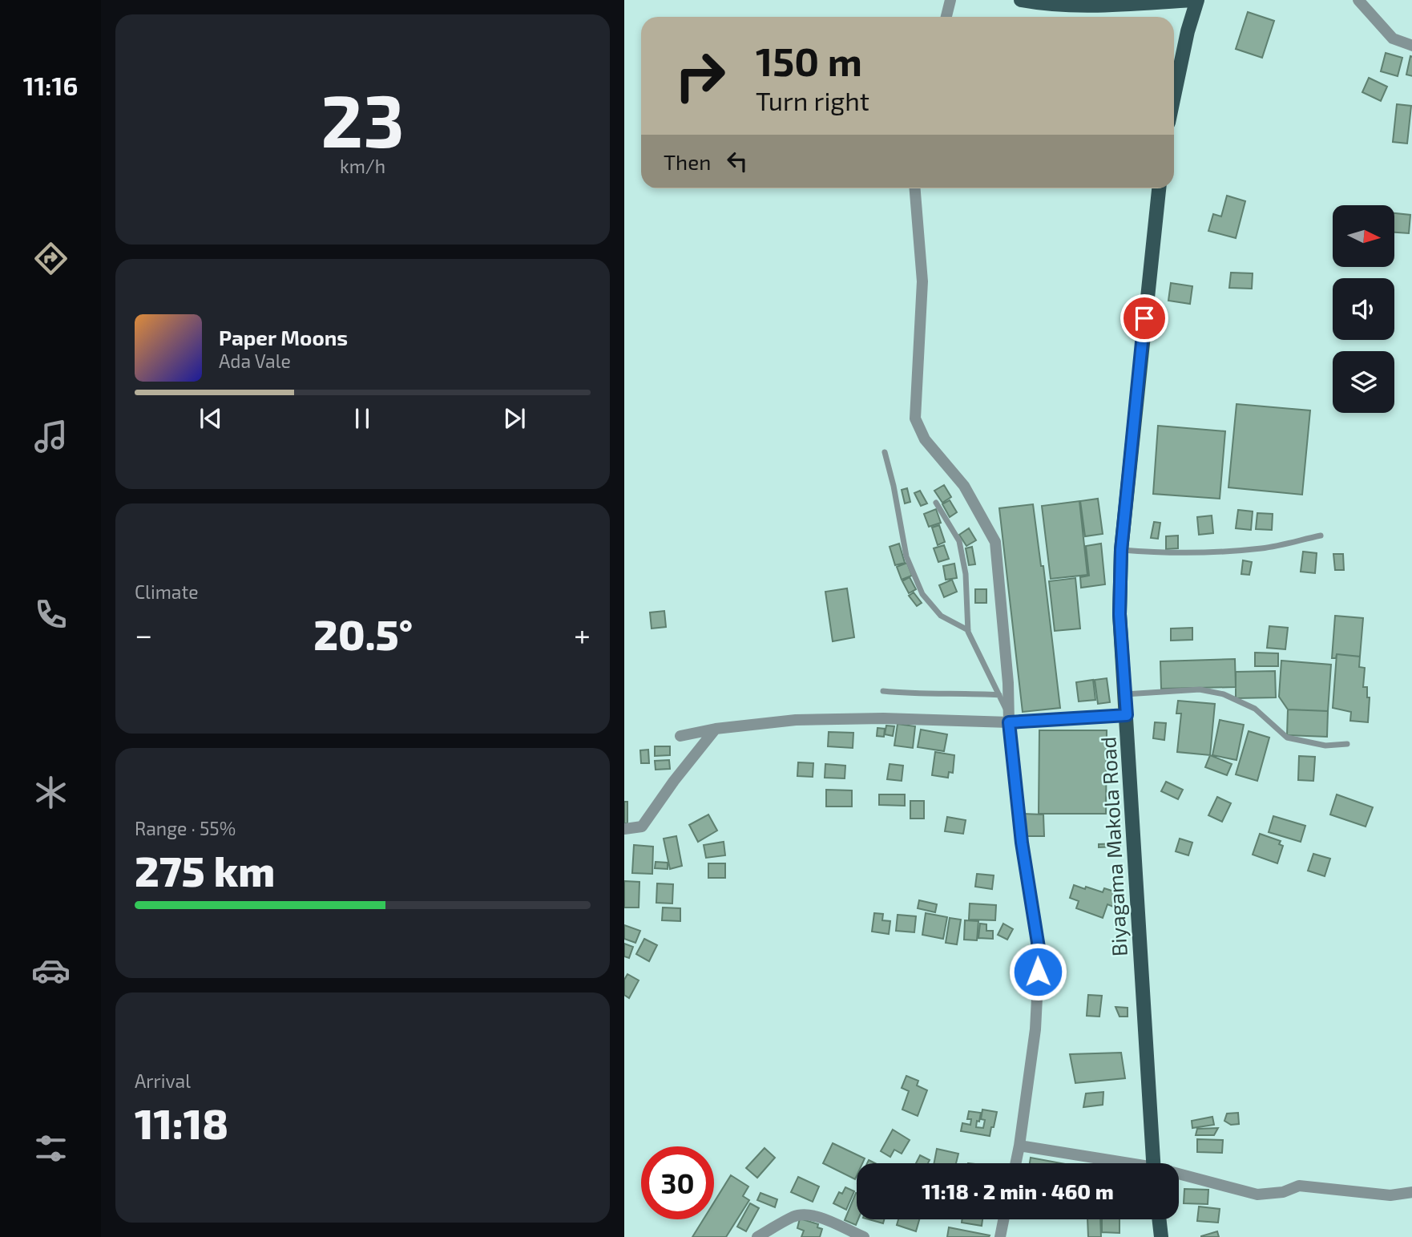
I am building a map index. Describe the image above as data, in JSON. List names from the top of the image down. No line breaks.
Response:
{"streets":{"main road":["Biyagama Makola Road"]},"north":"right","page":{"tabs":"11:16","tile":[["23","km/h"],"Climate",["Range · 55%","275 km"],["Arrival","11:18"]],"turn":["150 m","Turn right"],"then":"Then","song":["Paper Moons","Ada Vale"],"heat":["−","20.5°","+"],"limit":"30","trip":"11:18 · 2 min · 460 m"}}
